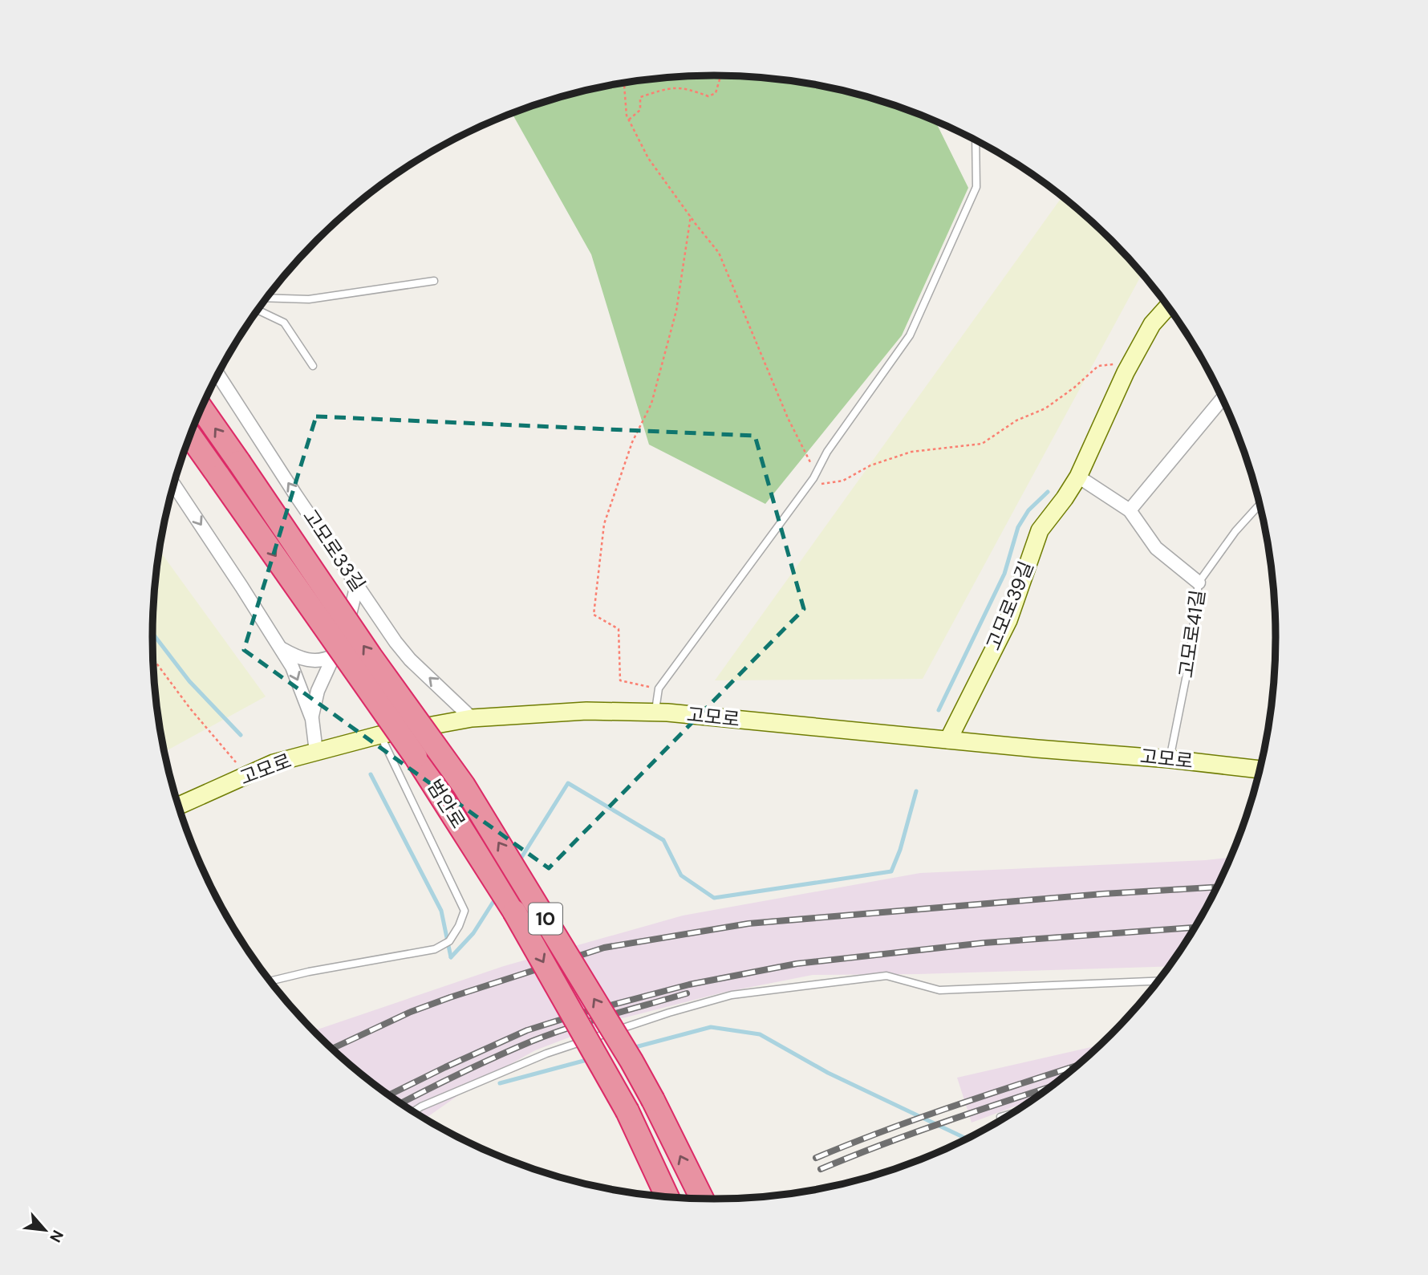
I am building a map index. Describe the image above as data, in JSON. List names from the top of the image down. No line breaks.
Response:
{"streets":{"highway":["범안로","10"],"main road":["고모로39길","고모로"],"street":["고모로33길"],"lane":["고모로41길"]},"crossings":[["고모로33길","고모로"],["고모로39길","고모로"],["고모로41길","고모로"]],"north":"bottom right"}
